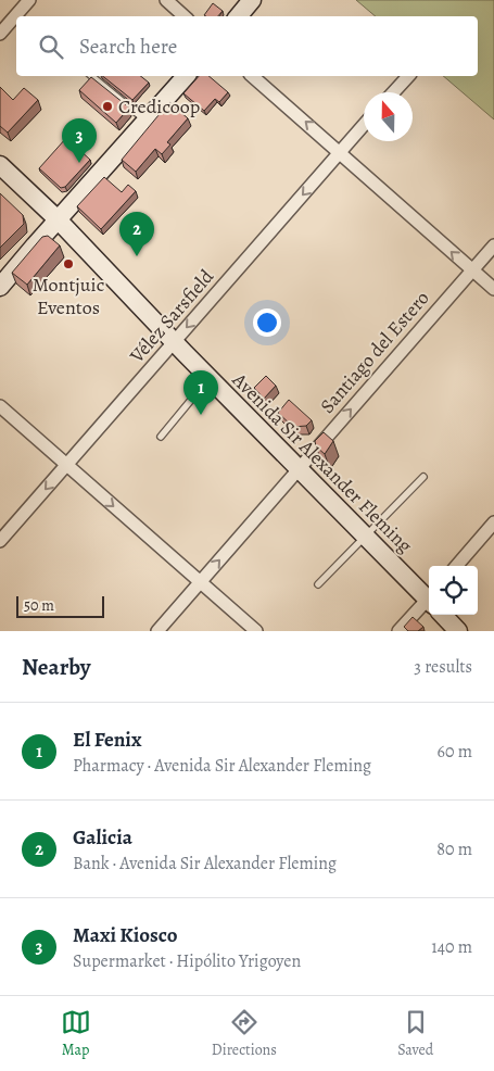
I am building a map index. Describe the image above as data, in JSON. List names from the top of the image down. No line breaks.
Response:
{"streets":{"main road":["Avenida Sir Alexander Fleming"],"street":["Vélez Sarsfield","Santiago del Estero"]},"crossings":[["Vélez Sarsfield","Avenida Sir Alexander Fleming"],["Santiago del Estero","Avenida Sir Alexander Fleming"]],"one_way":["Vélez Sarsfield","Santiago del Estero"],"places":["Credicoop","Montjuic Eventos"],"scale_bar":"50 m","north":"top","page":{"search":"Search here","pins":["3","2","1"],"scale":"50 m","heading":["Nearby","3 results"],"list":[{"mark":"1","name":"El Fenix","note":"Pharmacy · Avenida Sir Alexander Fleming","value":"60 m"},{"mark":"2","name":"Galicia","note":"Bank · Avenida Sir Alexander Fleming","value":"80 m"},{"mark":"3","name":"Maxi Kiosco","note":"Supermarket · Hipólito Yrigoyen","value":"140 m"}],"nav":["Map","Directions","Saved"]}}
